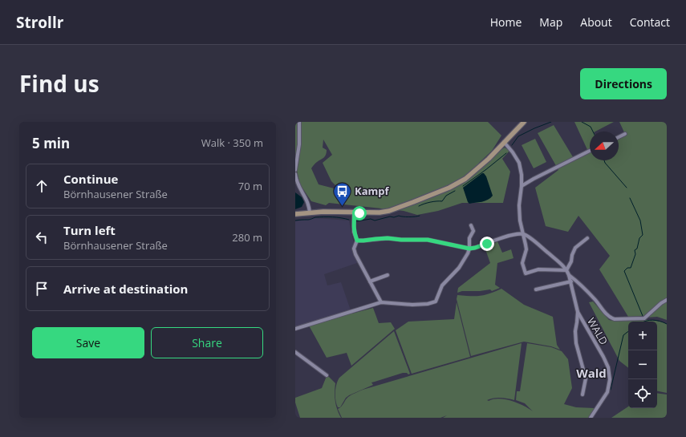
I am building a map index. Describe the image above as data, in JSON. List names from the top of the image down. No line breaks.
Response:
{"streets":{"street":["WALD"]},"districts":["Wald"],"places":{"bus stop":["Kampf"]},"north":"left","page":{"header":"Strollr","nav":["Home","Map","About","Contact"],"title":"Find us","buttons":["Directions",["Save","Share"]],"heading":["5 min","Walk · 350 m"],"list":[["Continue","Börnhausener Straße","70 m"],["Turn left","Börnhausener Straße","280 m"],"Arrive at destination"],"map_buttons":["+","−"]}}
